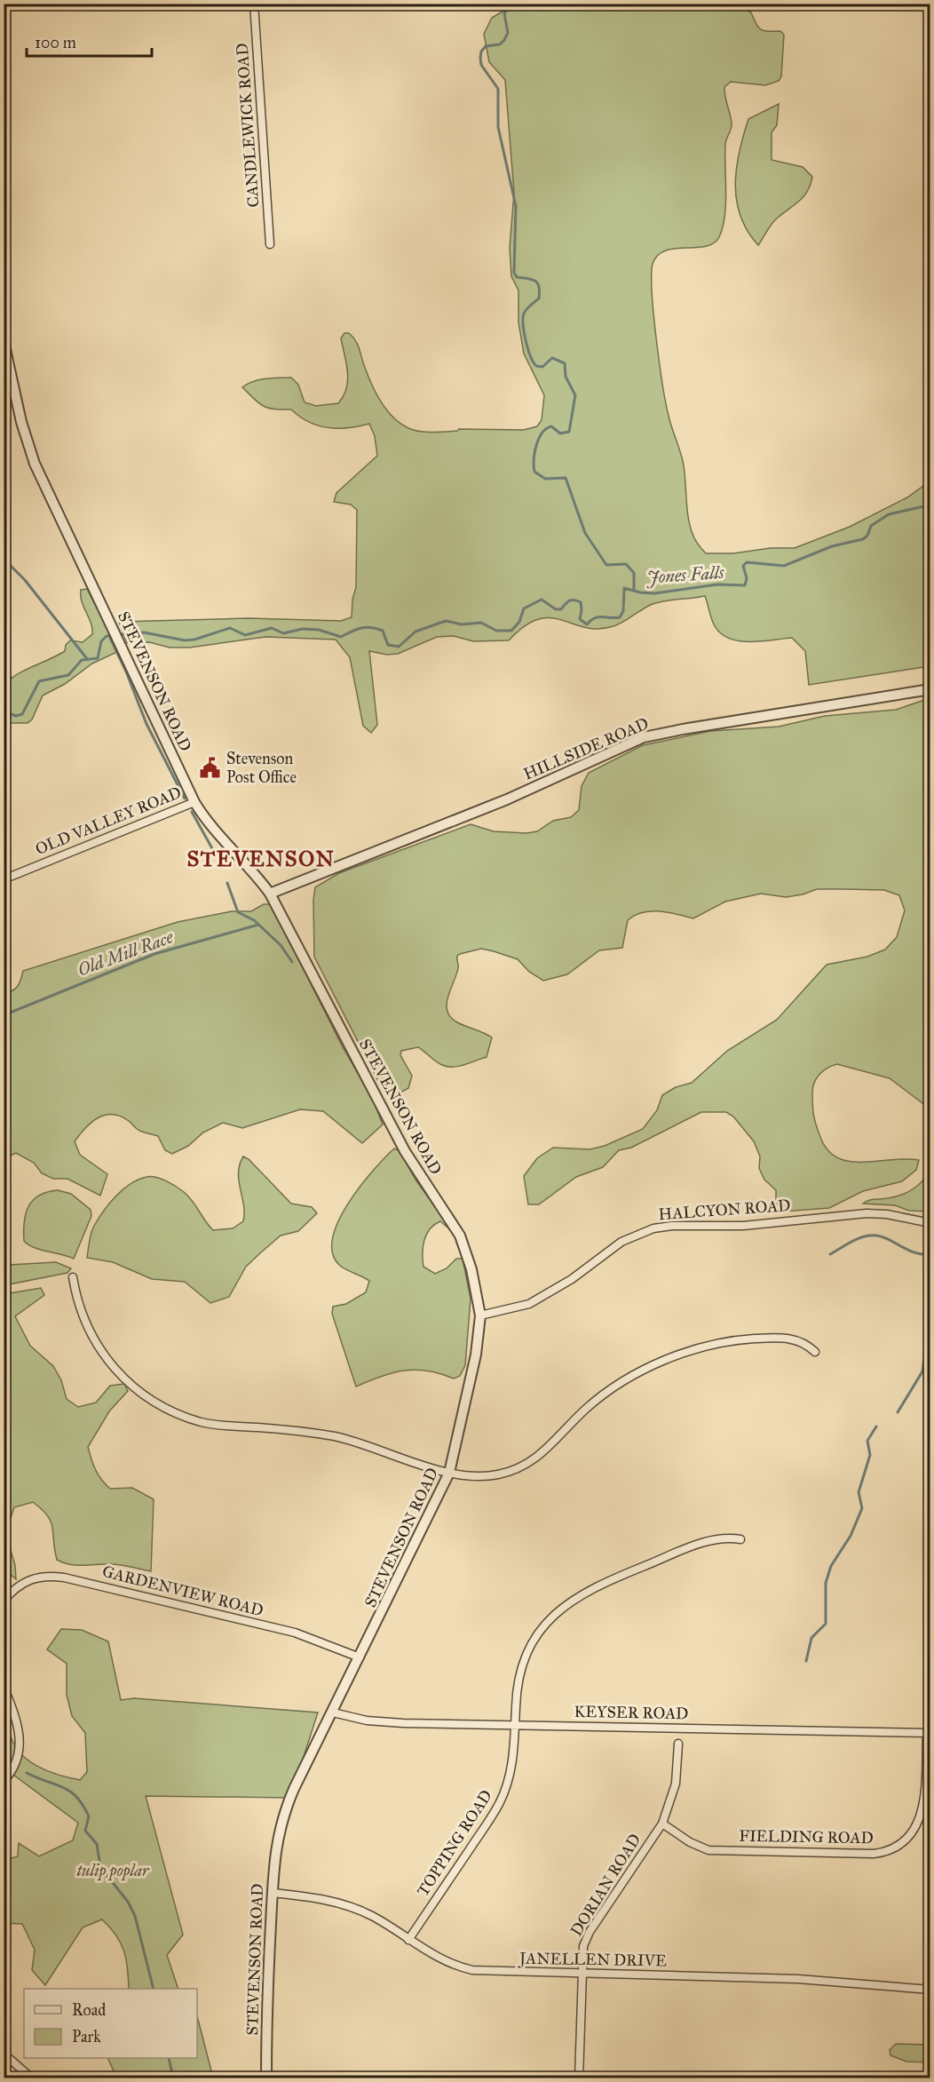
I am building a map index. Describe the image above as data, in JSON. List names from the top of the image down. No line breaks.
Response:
{"streets":{"street":["CANDLEWICK ROAD","STEVENSON ROAD","HILLSIDE ROAD","OLD VALLEY ROAD","HALCYON ROAD","GARDENVIEW ROAD","KEYSER ROAD","FIELDING ROAD","TOPPING ROAD","DORIAN ROAD","JANELLEN DRIVE"]},"crossings":[["STEVENSON ROAD","HILLSIDE ROAD"],["STEVENSON ROAD","OLD VALLEY ROAD"],["STEVENSON ROAD","HALCYON ROAD"],["STEVENSON ROAD","GARDENVIEW ROAD"],["STEVENSON ROAD","KEYSER ROAD"],["STEVENSON ROAD","JANELLEN DRIVE"],["KEYSER ROAD","FIELDING ROAD"],["KEYSER ROAD","TOPPING ROAD"],["FIELDING ROAD","DORIAN ROAD"],["TOPPING ROAD","JANELLEN DRIVE"],["DORIAN ROAD","JANELLEN DRIVE"]],"districts":["STEVENSON"],"water":["Jones Falls","Old Mill Race"],"parks":["tulip poplar"],"places":{"public building":["Stevenson Post Office"]},"legend":["Road","Park"],"scale_bar":"100 m"}
